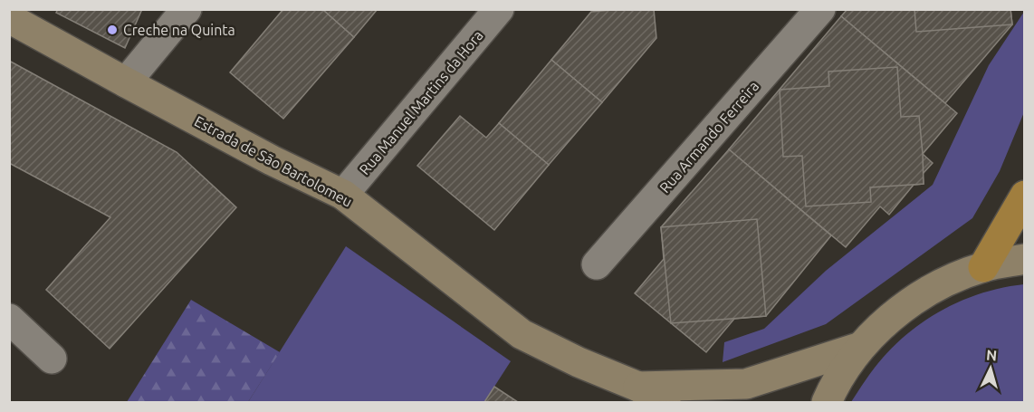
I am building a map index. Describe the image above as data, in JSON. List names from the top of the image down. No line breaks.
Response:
{"streets":{"street":["Rua Manuel Martins da Hora","Rua Armando Ferreira","Estrada de São Bartolomeu"]},"crossings":[["Rua Manuel Martins da Hora","Estrada de São Bartolomeu"]],"places":["Creche na Quinta"],"north":"top"}
